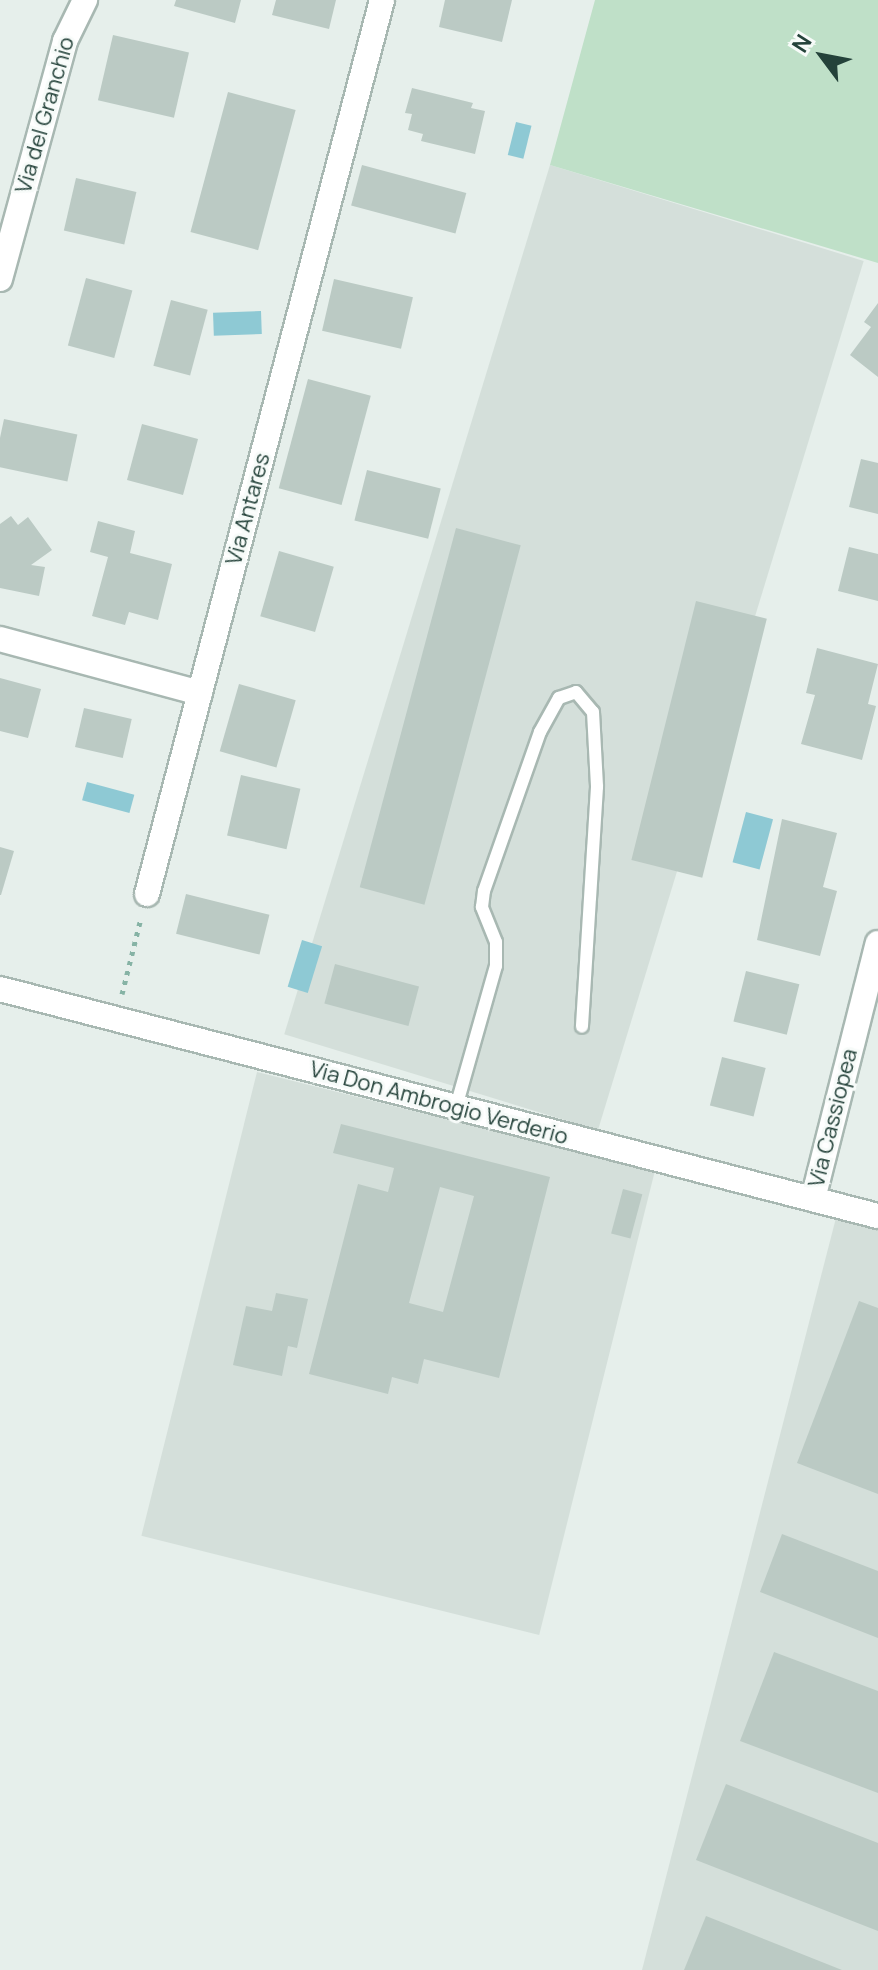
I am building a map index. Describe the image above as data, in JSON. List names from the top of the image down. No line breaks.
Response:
{"streets":{"street":["Via del Granchio","Via Antares","Via Don Ambrogio Verderio","Via Cassiopea"]},"crossings":[["Via Don Ambrogio Verderio","Via Cassiopea"]],"north":"top left"}
